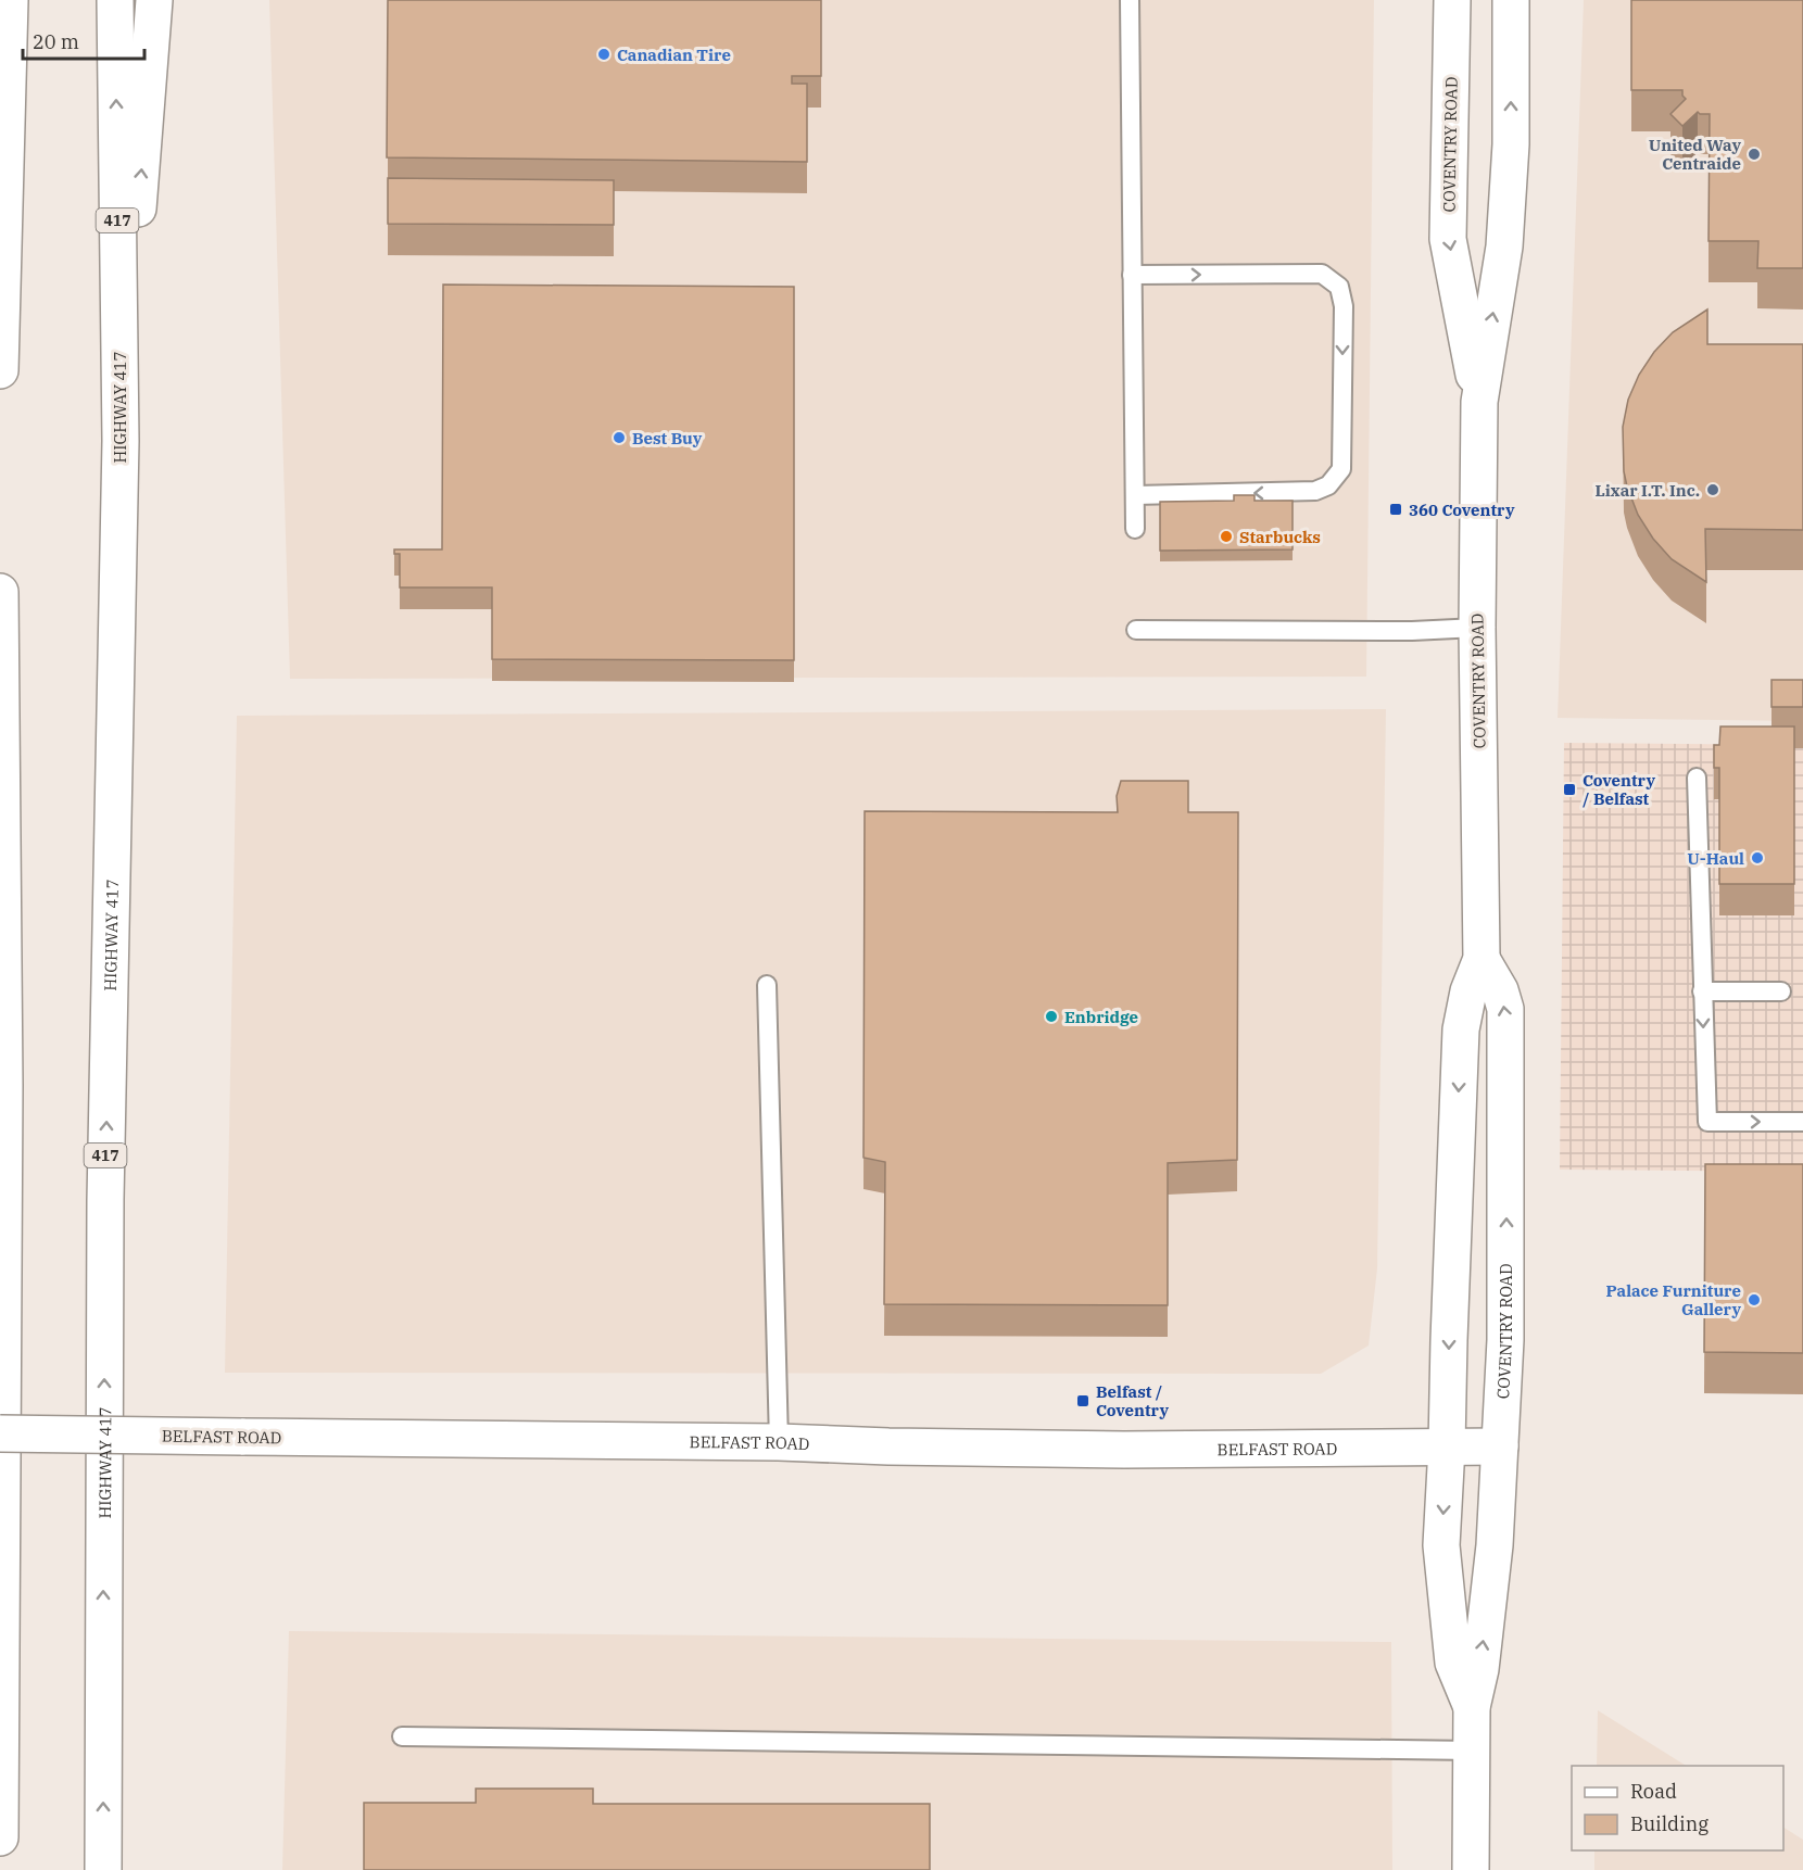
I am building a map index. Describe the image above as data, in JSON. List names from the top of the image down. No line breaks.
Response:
{"streets":{"main road":["COVENTRY ROAD","417","HIGHWAY 417","BELFAST ROAD"]},"crossings":[["COVENTRY ROAD","BELFAST ROAD"]],"places":{"other":["Canadian Tire","United Way Centraide","Best Buy","Lixar I.T. Inc.","Starbucks","U-Haul","Enbridge","Palace Furniture Gallery"],"transit":["360 Coventry","Coventry / Belfast","Belfast / Coventry"]},"legend":["Road","Building"],"scale_bar":"20 m"}
